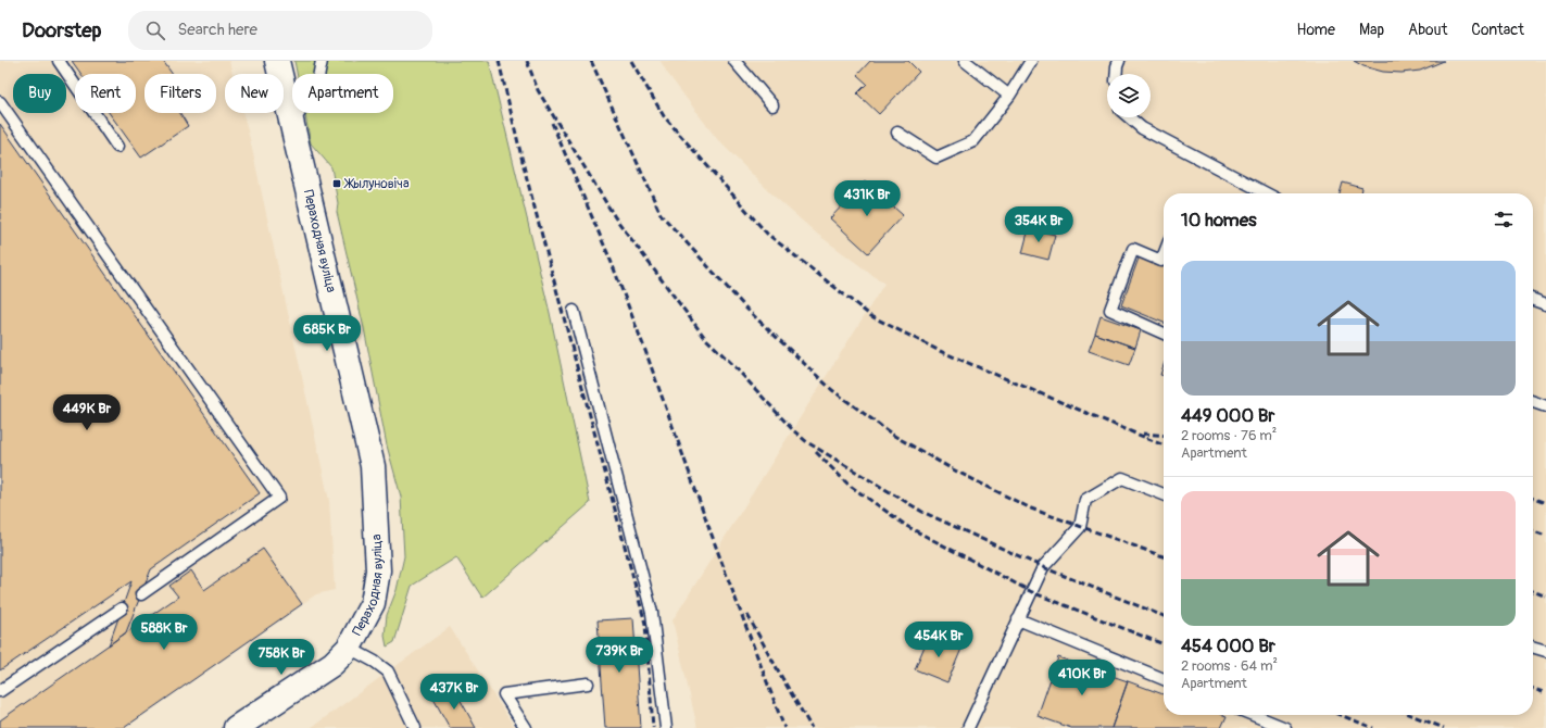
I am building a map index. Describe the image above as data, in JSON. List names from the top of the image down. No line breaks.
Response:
{"streets":{"street":["Пераходная вуліца"]},"places":{"transit":["Жылуновіча"]},"page":{"header":"Doorstep","search":"Search here","nav":["Home","Map","About","Contact"],"chip":["Buy","Rent","Filters","New","Apartment"],"price":["431K Br","354K Br","685K Br","449K Br","588K Br","454K Br","739K Br","758K Br","410K Br","437K Br"],"heading":"10 homes","list":[{"name":"449 000 Br","note":"2 rooms · 76 m² · Apartment"},{"name":"454 000 Br","note":"2 rooms · 64 m² · Apartment"}]}}
